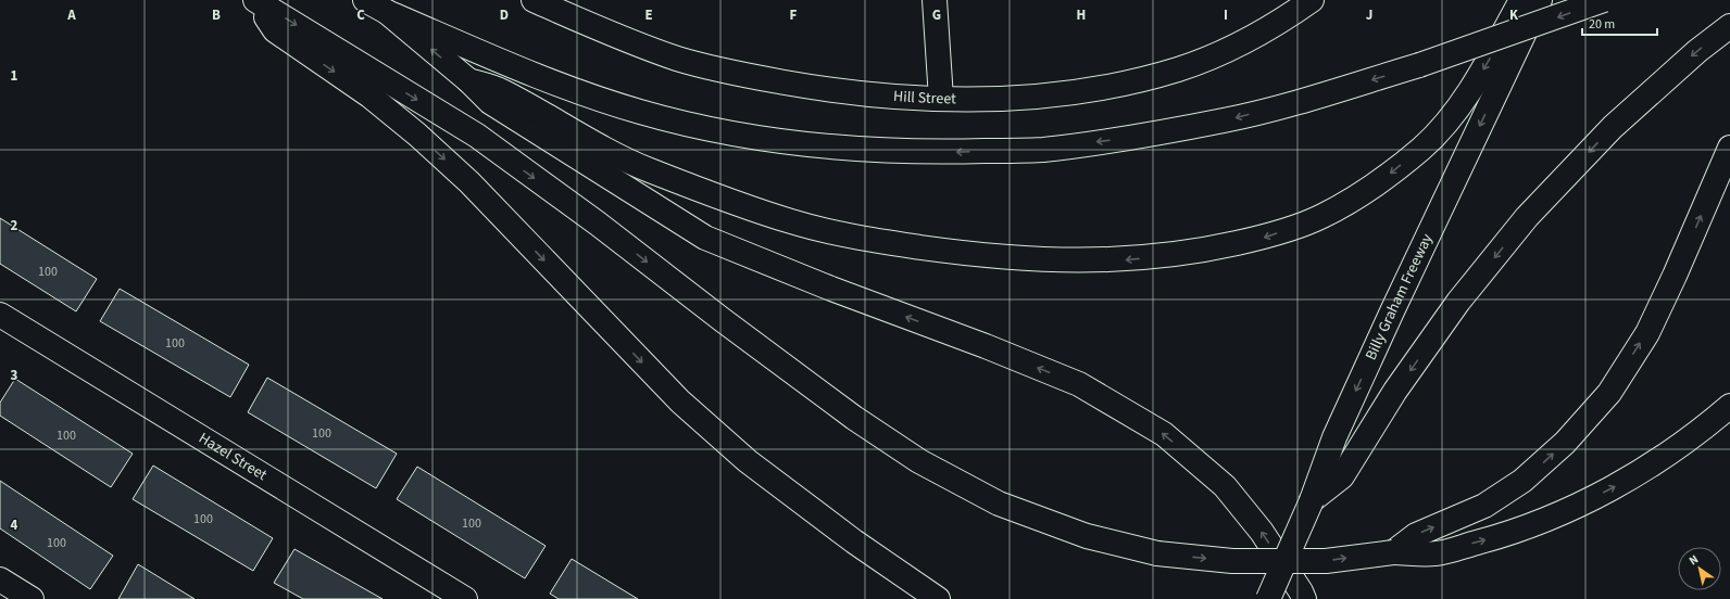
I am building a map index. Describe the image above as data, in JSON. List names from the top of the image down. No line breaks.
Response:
{"streets":{"main road":["Hill Street","Billy Graham Freeway","Hazel Street"]},"house_numbers":["100","100","100","100","100","100","100"],"scale_bar":"20 m","north":"top left","grid":{"columns":["A","B","C","D","E","F","G","H","I","J","K"],"rows":["1","2","3","4"]}}
